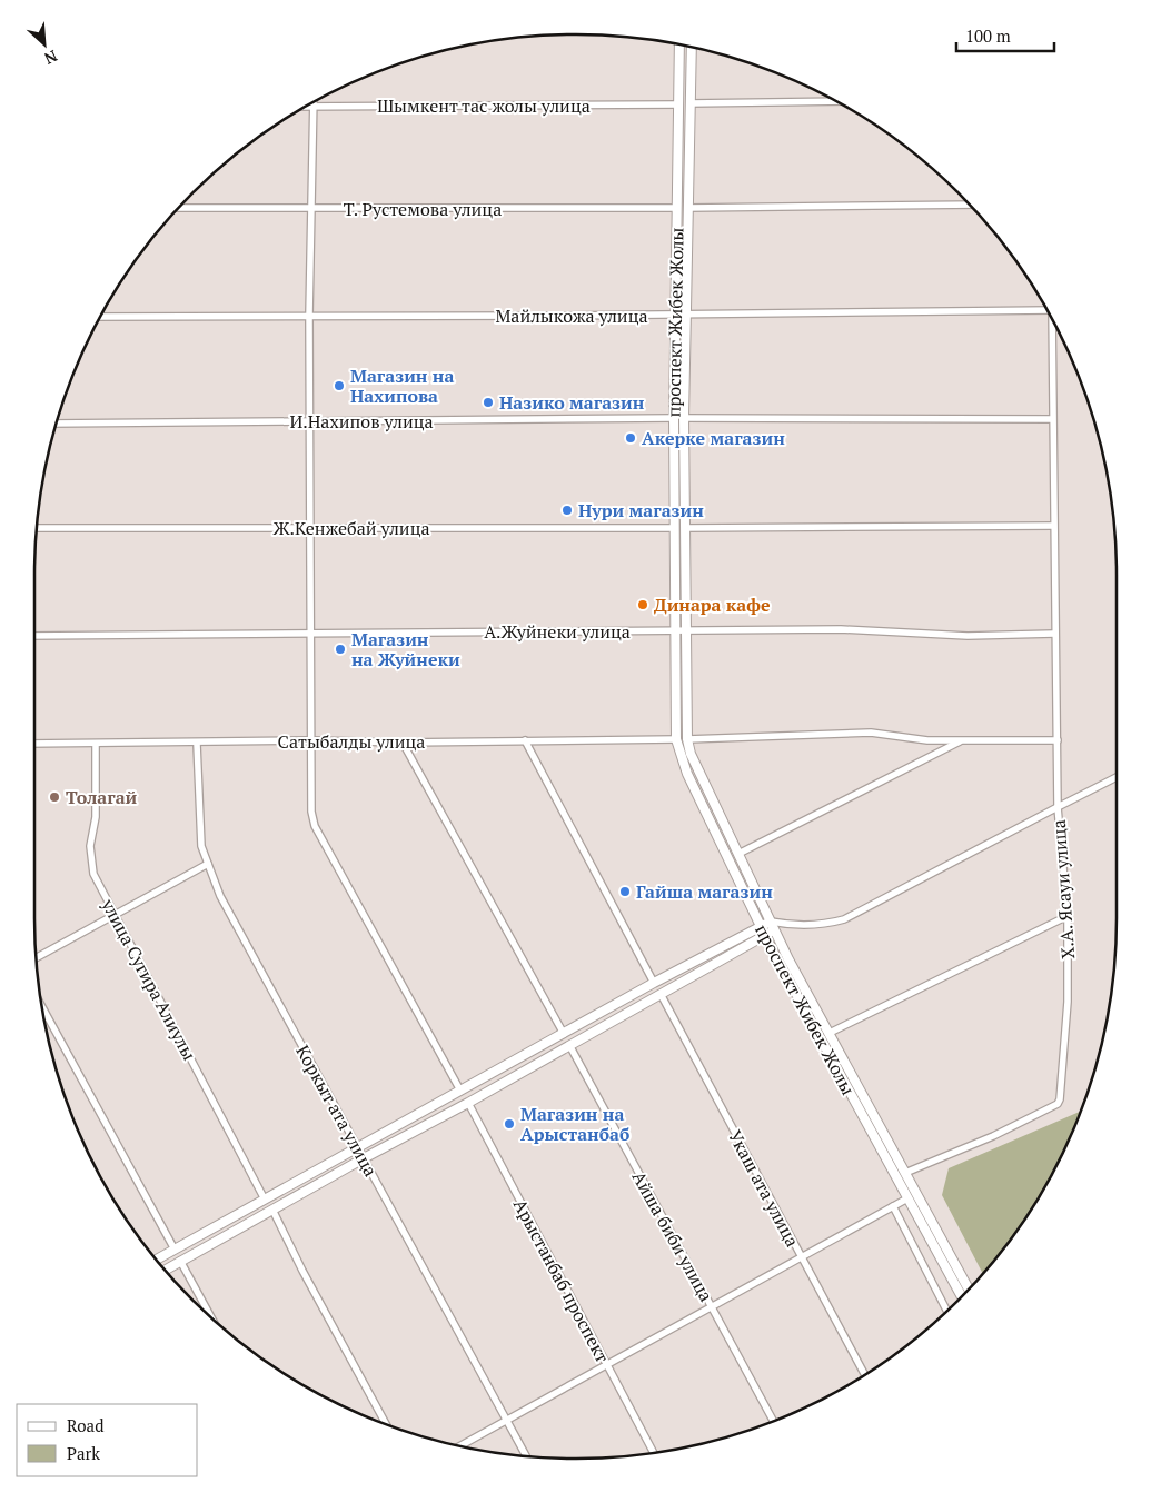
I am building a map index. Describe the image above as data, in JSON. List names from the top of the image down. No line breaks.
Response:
{"streets":{"street":["Шымкент тас жолы улица","Т. Рустемова улица","Майлыкожа улица","проспект Жибек Жолы","И.Нахипов улица","Ж.Кенжебай улица","А.Жуйнеки улица","Сатыбалды улица","Х.А. Ясауи улица","улица Сугира Алиулы","Коркыт ата улица","Укаш ата улица","Айша биби улица","Арыстанбаб проспект"]},"crossings":[["Шымкент тас жолы улица","проспект Жибек Жолы"],["Т. Рустемова улица","проспект Жибек Жолы"],["Майлыкожа улица","проспект Жибек Жолы"],["проспект Жибек Жолы","И.Нахипов улица"],["проспект Жибек Жолы","Ж.Кенжебай улица"],["проспект Жибек Жолы","А.Жуйнеки улица"],["проспект Жибек Жолы","Сатыбалды улица"],["проспект Жибек Жолы","Х.А. Ясауи улица"],["Сатыбалды улица","улица Сугира Алиулы"],["Сатыбалды улица","Коркыт ата улица"]],"places":["Магазин на Нахипова","Назико магазин","Акерке магазин","Нури магазин","Динара кафе","Магазин на Жуйнеки","Толагай","Гайша магазин","Магазин на Арыстанбаб"],"legend":["Road","Park"],"scale_bar":"100 m","north":"bottom right"}
